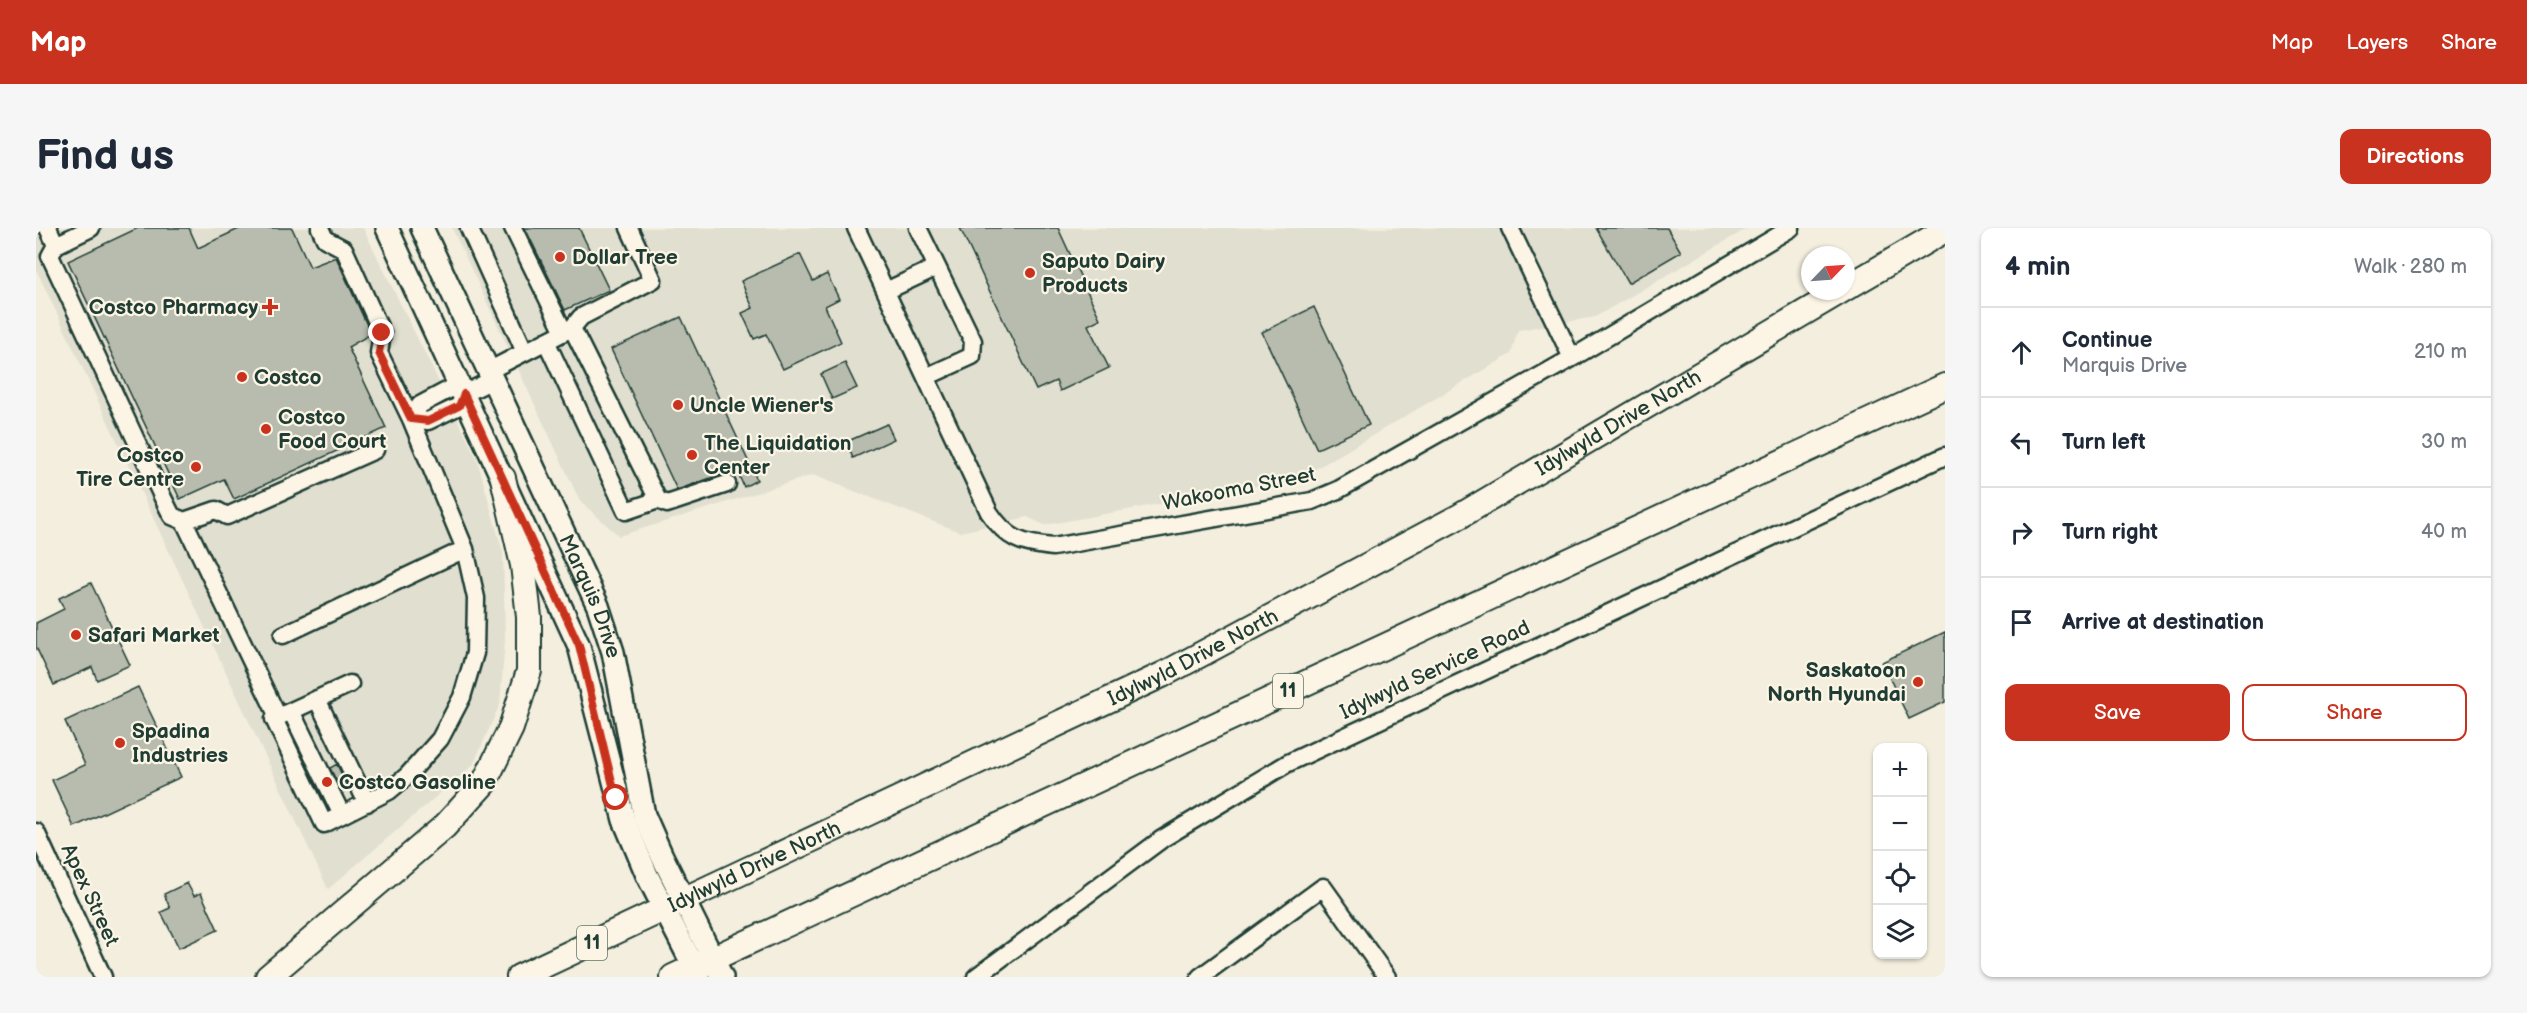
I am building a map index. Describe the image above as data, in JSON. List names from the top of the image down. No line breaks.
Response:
{"streets":{"highway":["Idylwyld Drive North","11"],"main road":["Marquis Drive"],"street":["Wakooma Street","Idylwyld Service Road","Apex Street"]},"crossings":[["Idylwyld Drive North","Marquis Drive"],["Marquis Drive","11"]],"places":{"other":["Dollar Tree","Saputo Dairy Products","Costco","Uncle Wiener's","Costco Food Court","The Liquidation Center","Costco Tire Centre","Safari Market","Saskatoon North Hyundai","Spadina Industries","Costco Gasoline"],"health":["Costco Pharmacy"]},"north":"top right","page":{"header":"Map","nav":["Map","Layers","Share"],"buttons":["Directions",["Save","Share"]],"title":"Find us","heading":["4 min","Walk · 280 m"],"list":[["Continue","Marquis Drive","210 m"],["Turn left","30 m"],["Turn right","40 m"],"Arrive at destination"],"map_buttons":["+","−"]}}
